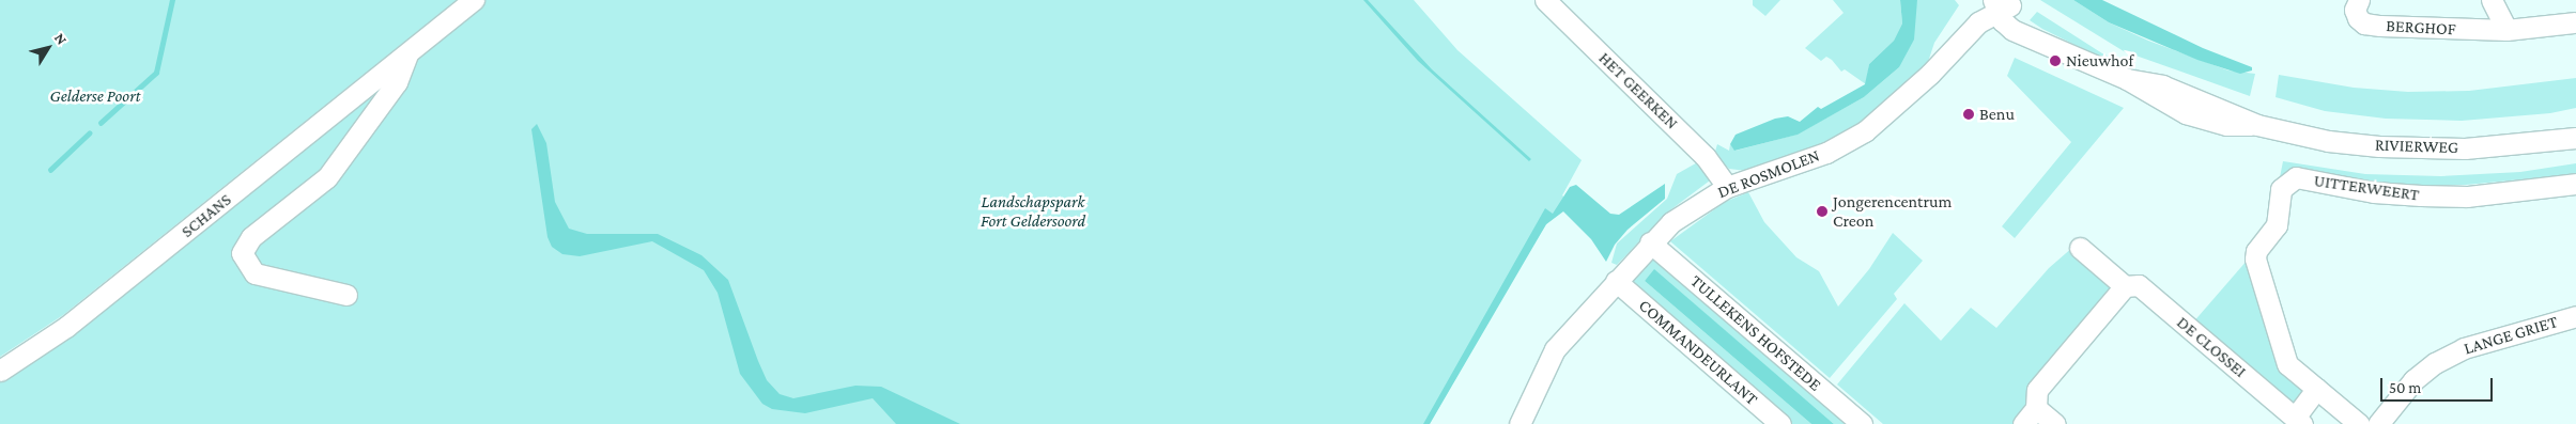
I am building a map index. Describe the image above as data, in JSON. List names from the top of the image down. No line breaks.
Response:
{"streets":{"street":["BERGHOF","HET GEERKEN","RIVIERWEG","DE ROSMOLEN","UITTERWEERT","SCHANS","TULLEKENS HOFSTEDE","LANGE GRIET","DE CLOSSEI","COMMANDEURLANT"]},"crossings":[["HET GEERKEN","DE ROSMOLEN"],["RIVIERWEG","DE ROSMOLEN"],["DE ROSMOLEN","TULLEKENS HOFSTEDE"],["DE ROSMOLEN","COMMANDEURLANT"],["UITTERWEERT","DE CLOSSEI"]],"parks":["Gelderse Poort","Landschapspark Fort Geldersoord"],"places":["Nieuwhof","Benu","Jongerencentrum Creon"],"scale_bar":"50 m","north":"top right"}
